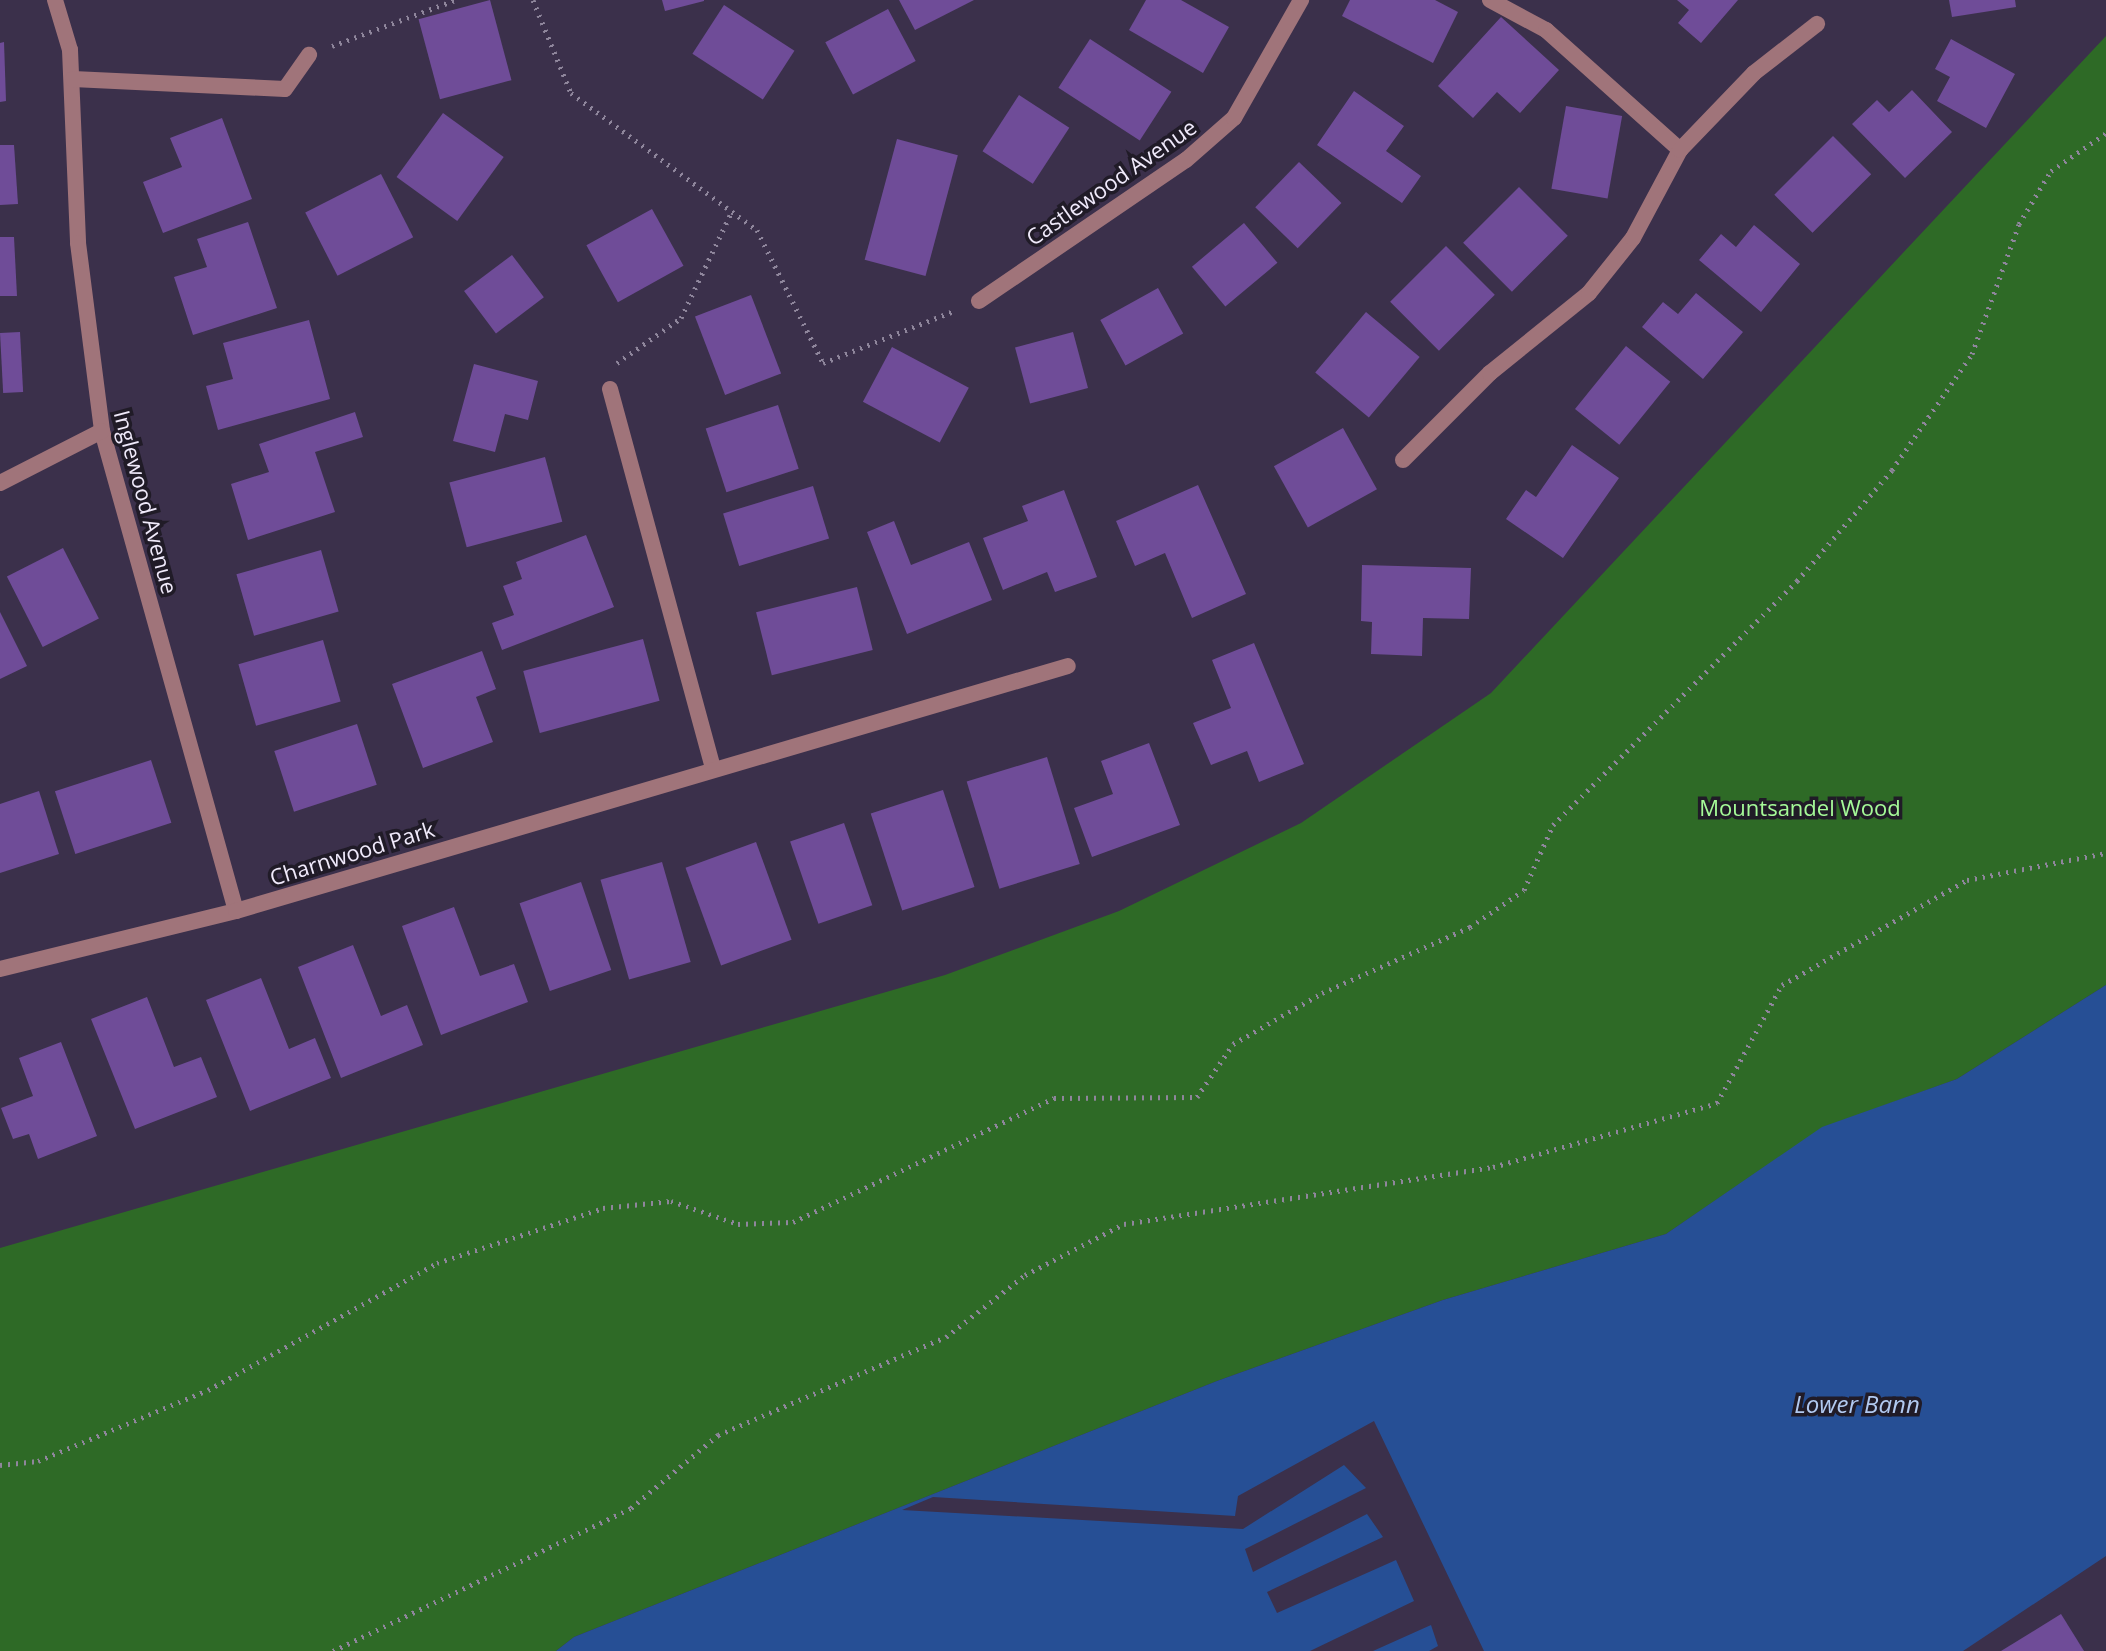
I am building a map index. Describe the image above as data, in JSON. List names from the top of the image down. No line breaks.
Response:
{"streets":{"street":["Castlewood Avenue","Inglewood Avenue","Charnwood Park"]},"crossings":[["Inglewood Avenue","Charnwood Park"]],"water":["Lower Bann"],"parks":["Mountsandel Wood"]}
